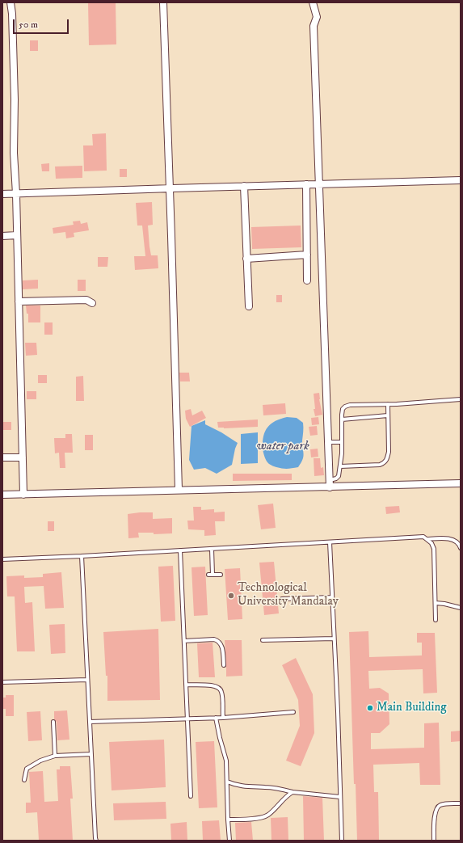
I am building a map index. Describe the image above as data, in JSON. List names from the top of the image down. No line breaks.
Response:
{"water":["water park"],"places":["Technological University Mandalay","Main Building"],"scale_bar":"50 m"}
